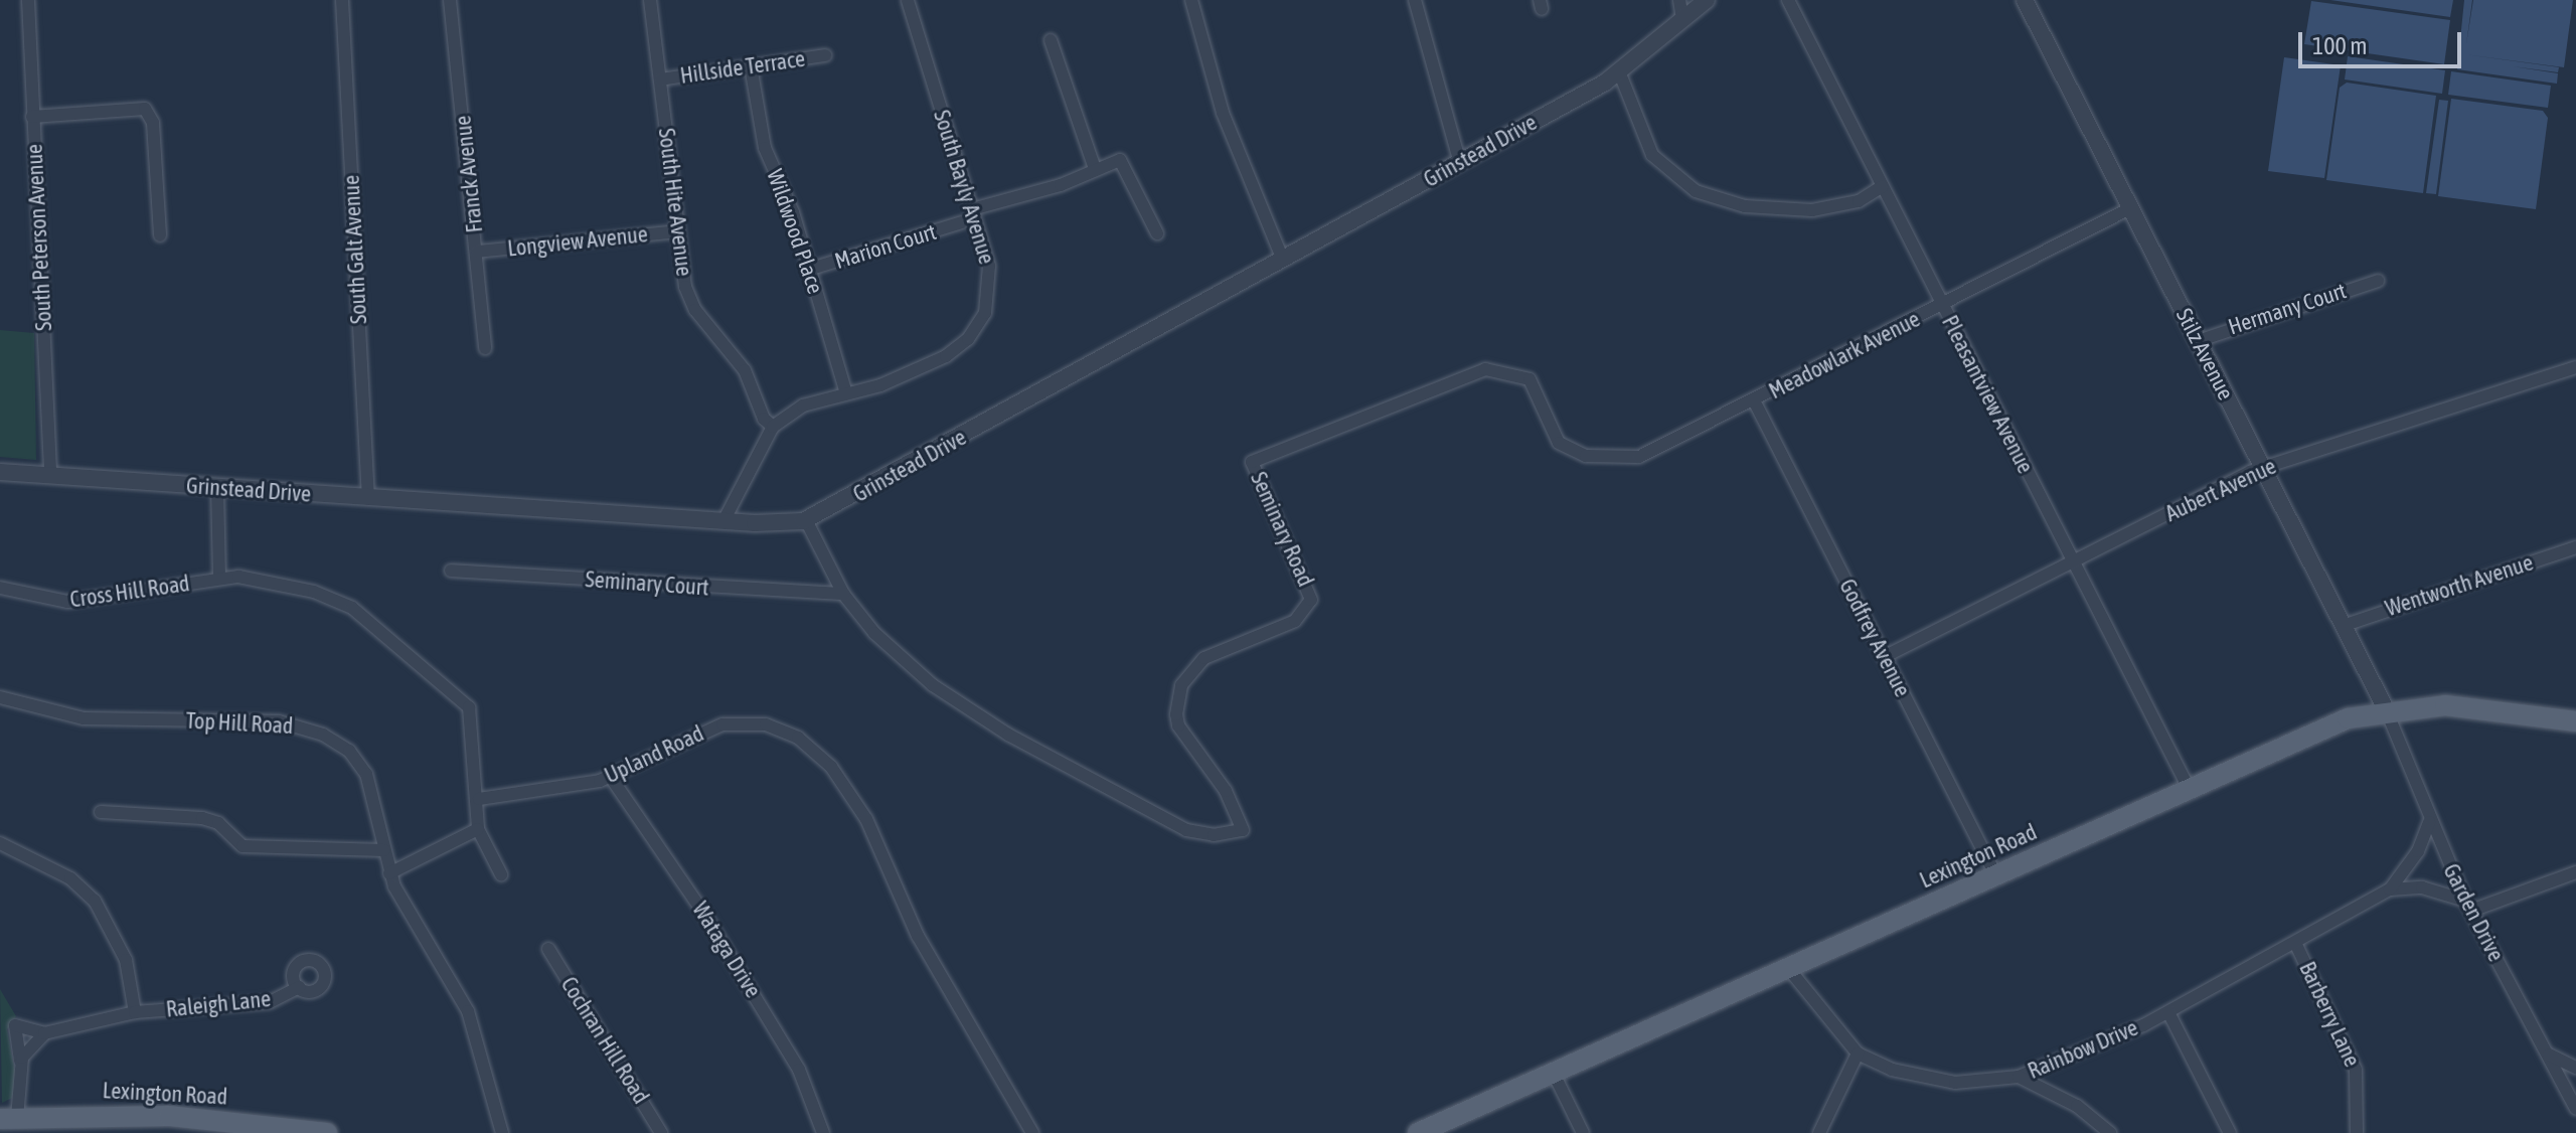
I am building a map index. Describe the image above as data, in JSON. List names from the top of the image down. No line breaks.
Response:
{"streets":{"main road":["Lexington Road"],"street":["Hillside Terrace","Grinstead Drive","Franck Avenue","South Bayly Avenue","South Hite Avenue","Wildwood Place","South Peterson Avenue","Longview Avenue","Marion Court","South Galt Avenue","Hermany Court","Stilz Avenue","Meadowlark Avenue","Pleasantview Avenue","Aubert Avenue","Seminary Road","Seminary Court","Wentworth Avenue","Cross Hill Road","Godfrey Avenue","Top Hill Road","Upland Road","Garden Drive","Wataga Drive","Raleigh Lane","Barberry Lane","Cochran Hill Road","Rainbow Drive"]},"crossings":[["Hillside Terrace","South Hite Avenue"],["Hillside Terrace","Wildwood Place"],["Grinstead Drive","South Bayly Avenue"],["Grinstead Drive","South Peterson Avenue"],["Grinstead Drive","South Galt Avenue"],["Grinstead Drive","Seminary Road"],["Grinstead Drive","Cross Hill Road"],["Franck Avenue","Longview Avenue"],["South Bayly Avenue","South Hite Avenue"],["South Bayly Avenue","Wildwood Place"],["South Hite Avenue","Longview Avenue"],["Wildwood Place","Marion Court"],["Hermany Court","Stilz Avenue"],["Stilz Avenue","Meadowlark Avenue"],["Stilz Avenue","Aubert Avenue"],["Stilz Avenue","Wentworth Avenue"],["Stilz Avenue","Lexington Road"],["Stilz Avenue","Garden Drive"],["Meadowlark Avenue","Pleasantview Avenue"],["Meadowlark Avenue","Seminary Road"],["Meadowlark Avenue","Godfrey Avenue"],["Pleasantview Avenue","Aubert Avenue"],["Pleasantview Avenue","Lexington Road"],["Aubert Avenue","Godfrey Avenue"],["Seminary Road","Seminary Court"],["Godfrey Avenue","Lexington Road"],["Upland Road","Wataga Drive"],["Lexington Road","Garden Drive"],["Garden Drive","Rainbow Drive"],["Barberry Lane","Rainbow Drive"]],"scale_bar":"100 m"}
